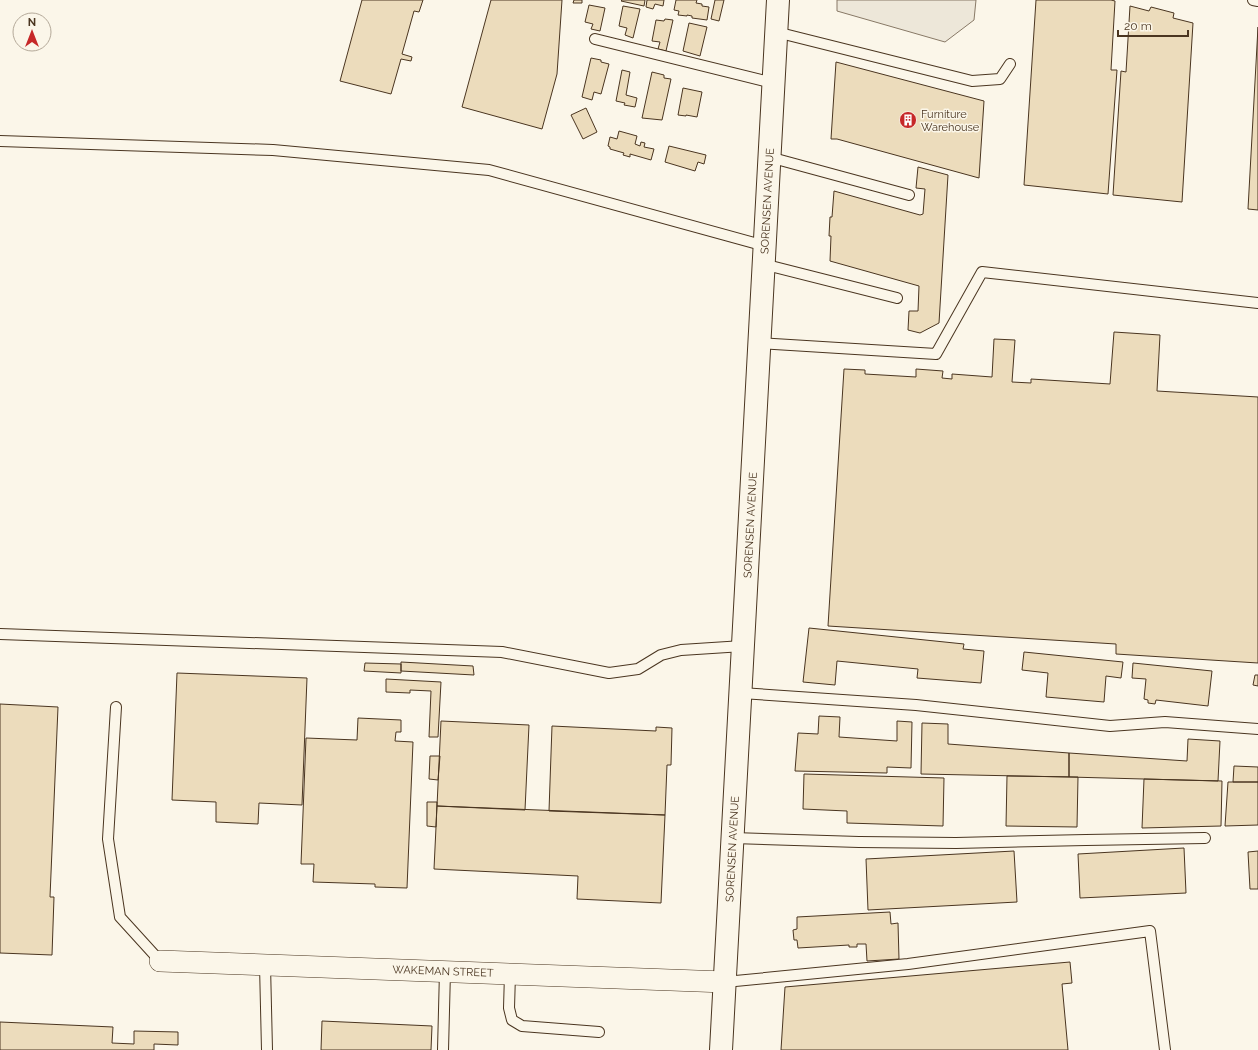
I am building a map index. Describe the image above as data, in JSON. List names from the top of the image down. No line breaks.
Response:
{"streets":{"street":["SORENSEN AVENUE","WAKEMAN STREET"]},"crossings":[["SORENSEN AVENUE","WAKEMAN STREET"]],"places":{"building":["Furniture Warehouse"]},"scale_bar":"20 m","north":"top"}
